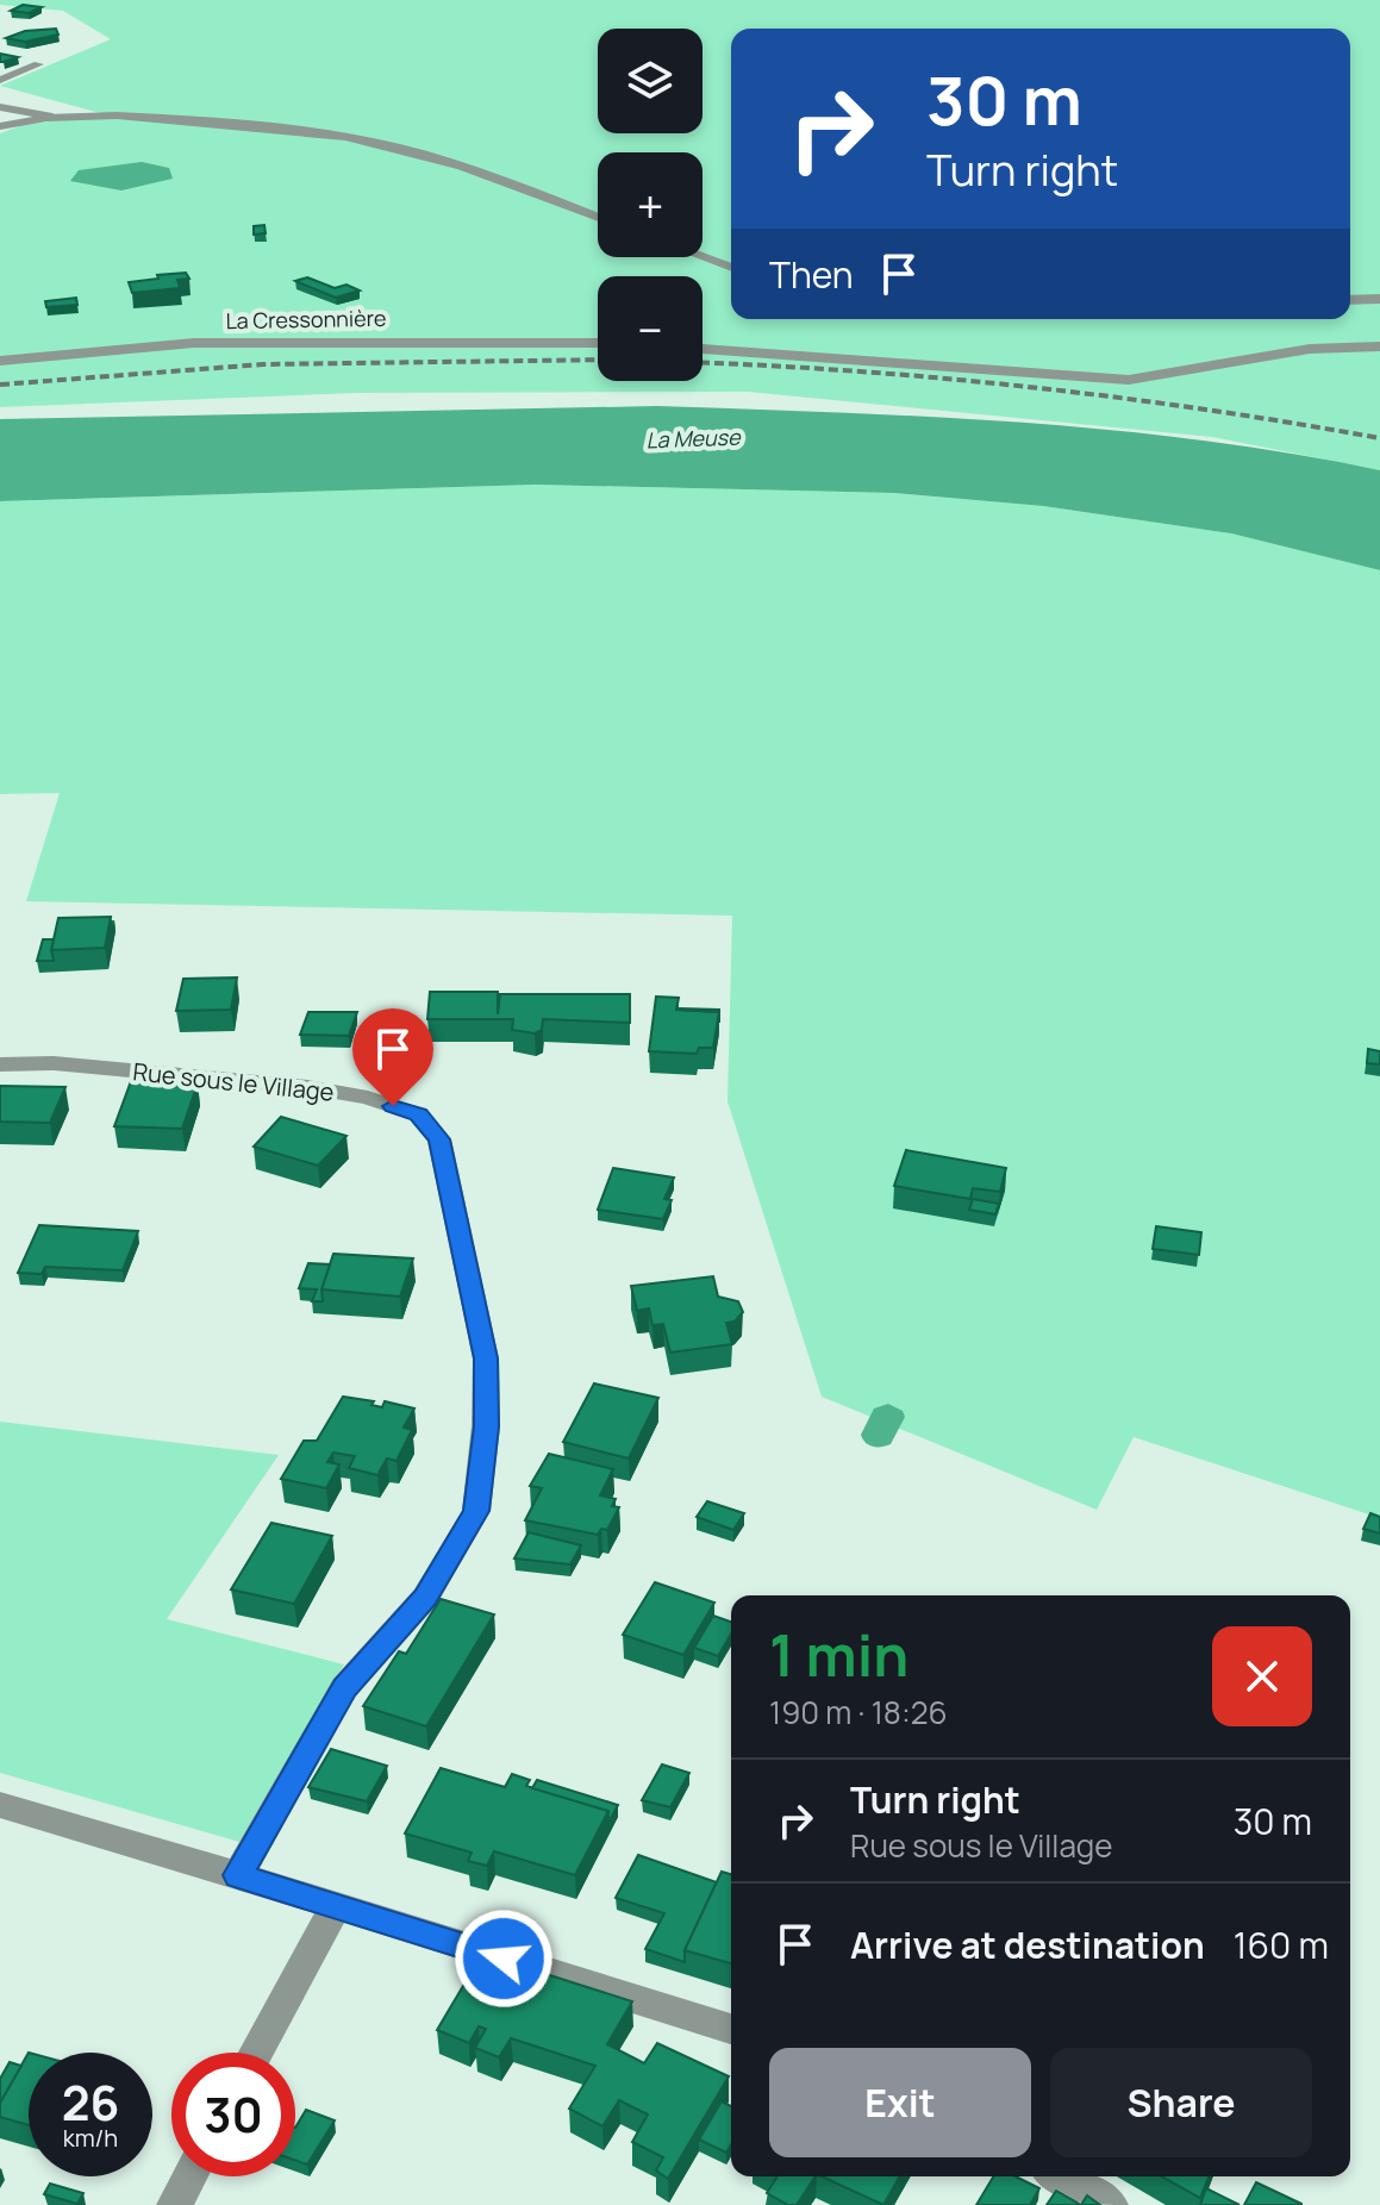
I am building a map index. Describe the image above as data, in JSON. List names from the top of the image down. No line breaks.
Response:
{"streets":{"street":["La Cressonnière","Rue sous le Village"]},"water":["La Meuse"],"page":{"map_buttons":["+","−"],"turn":["30 m","Turn right"],"then":"Then","heading":["1 min","190 m · 18:26"],"list":[{"name":"Turn right","note":"Rue sous le Village","value":"30 m"},{"name":"Arrive at destination","value":"160 m"}],"buttons":["Exit","Share"],"speed":"26 km/h","limit":"30"}}
